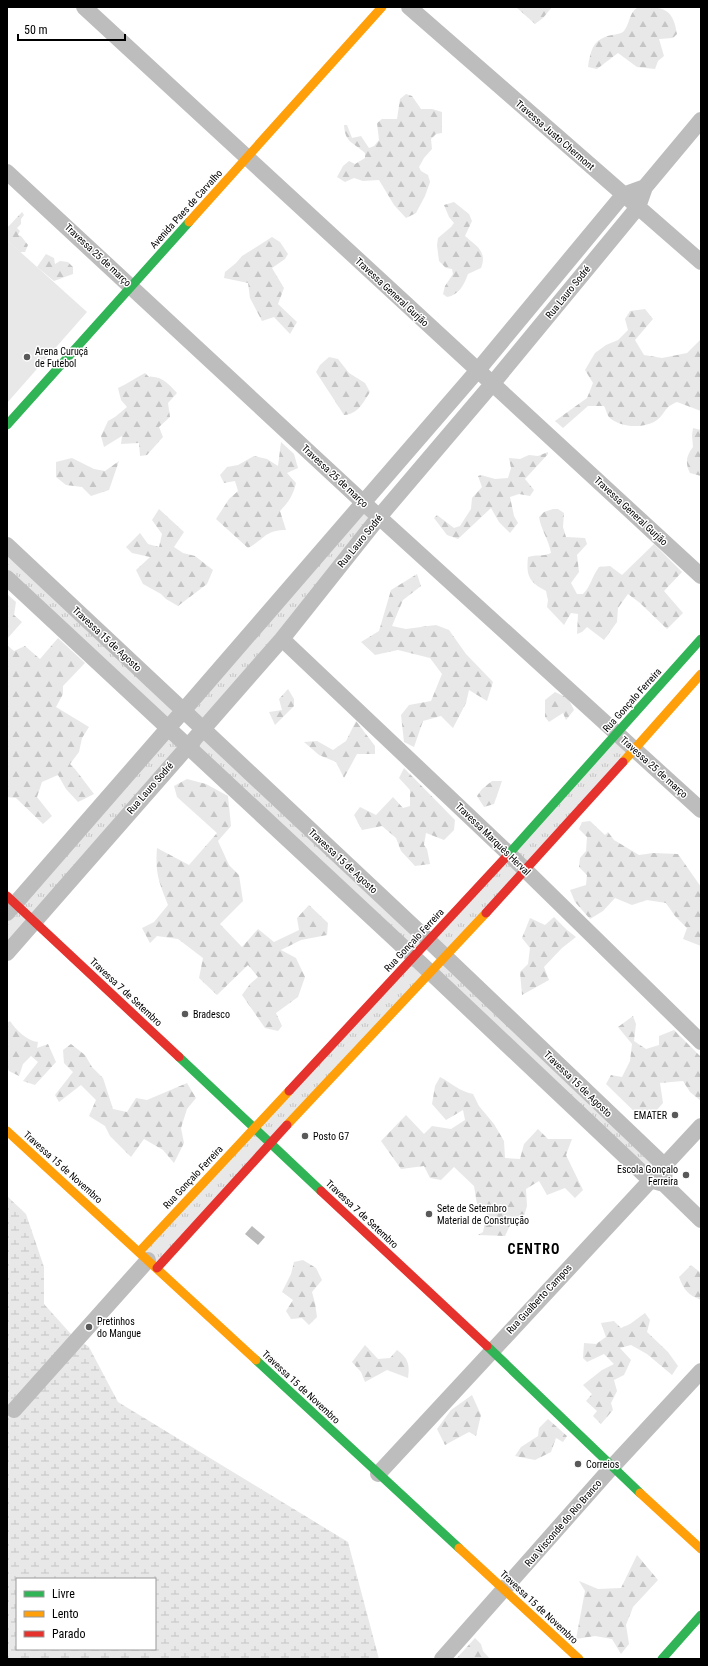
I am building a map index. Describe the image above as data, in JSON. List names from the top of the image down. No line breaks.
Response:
{"streets":{"street":["Travessa Justo Chermont","Avenida Paes de Carvalho","Travessa 25 de março","Travessa General Gurjão","Rua Lauro Sodré","Travessa 15 de Agosto","Rua Gonçalo Ferreira","Travessa Marquês Herval","Travessa 7 de Setembro","Travessa 15 de Novembro","Rua Gualberto Campos","Rua Visconde do Rio Branco"]},"crossings":[["Travessa Justo Chermont","Rua Lauro Sodré"],["Avenida Paes de Carvalho","Travessa 25 de março"],["Avenida Paes de Carvalho","Travessa General Gurjão"],["Travessa 25 de março","Rua Lauro Sodré"],["Travessa 25 de março","Rua Gonçalo Ferreira"],["Travessa General Gurjão","Rua Lauro Sodré"],["Rua Lauro Sodré","Travessa 15 de Agosto"],["Rua Lauro Sodré","Travessa Marquês Herval"],["Rua Lauro Sodré","Travessa 7 de Setembro"],["Travessa 15 de Agosto","Rua Gonçalo Ferreira"],["Travessa 15 de Agosto","Rua Gualberto Campos"],["Rua Gonçalo Ferreira","Travessa Marquês Herval"],["Rua Gonçalo Ferreira","Travessa 7 de Setembro"],["Rua Gonçalo Ferreira","Travessa 15 de Novembro"],["Travessa 7 de Setembro","Rua Gualberto Campos"],["Travessa 7 de Setembro","Rua Visconde do Rio Branco"],["Travessa 15 de Novembro","Rua Gualberto Campos"],["Travessa 15 de Novembro","Rua Visconde do Rio Branco"]],"districts":["CENTRO"],"places":["Arena Curuçá de Futebol","Bradesco","EMATER","Posto G7","Escola Gonçalo Ferreira","Sete de Setembro Material de Construção","Pretinhos do Mangue","Correios"],"legend":["Livre","Lento","Parado"],"scale_bar":"50 m"}
